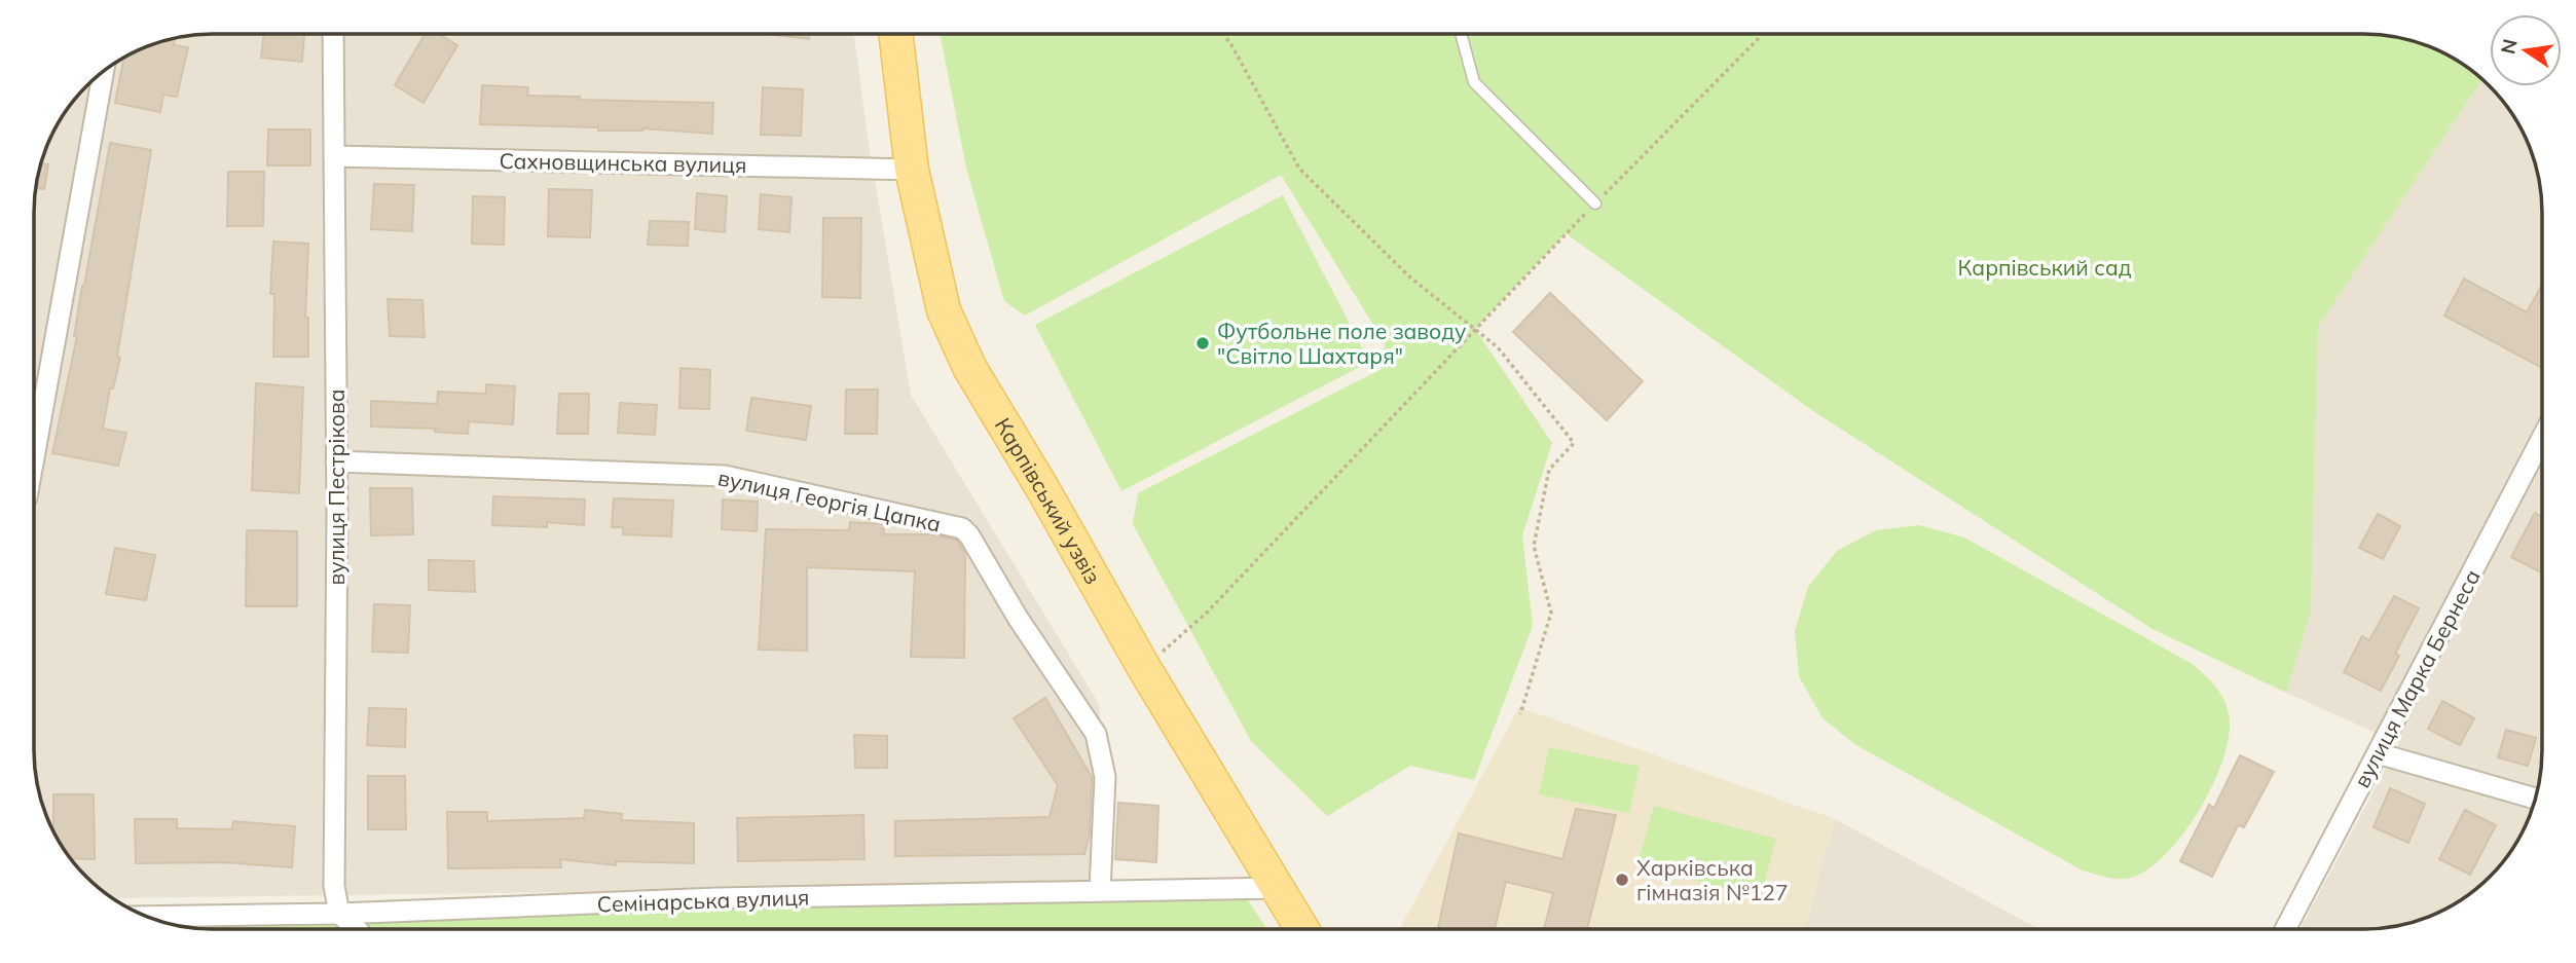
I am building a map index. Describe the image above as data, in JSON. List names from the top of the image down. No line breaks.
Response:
{"streets":{"main road":["Карпівський узвіз"],"street":["Сахновщинська вулиця","вулиця Пестрікова","вулиця Георгія Цапка","вулиця Марка Бернеса","Семінарська вулиця"]},"crossings":[["Сахновщинська вулиця","вулиця Пестрікова"],["Сахновщинська вулиця","Карпівський узвіз"],["вулиця Пестрікова","вулиця Георгія Цапка"],["вулиця Пестрікова","Семінарська вулиця"],["вулиця Георгія Цапка","Семінарська вулиця"],["Карпівський узвіз","Семінарська вулиця"]],"parks":["Карпівський сад"],"places":["Футбольне поле заводу \"Світло Шахтаря\"","Харківська гімназія №127"],"north":"left"}
